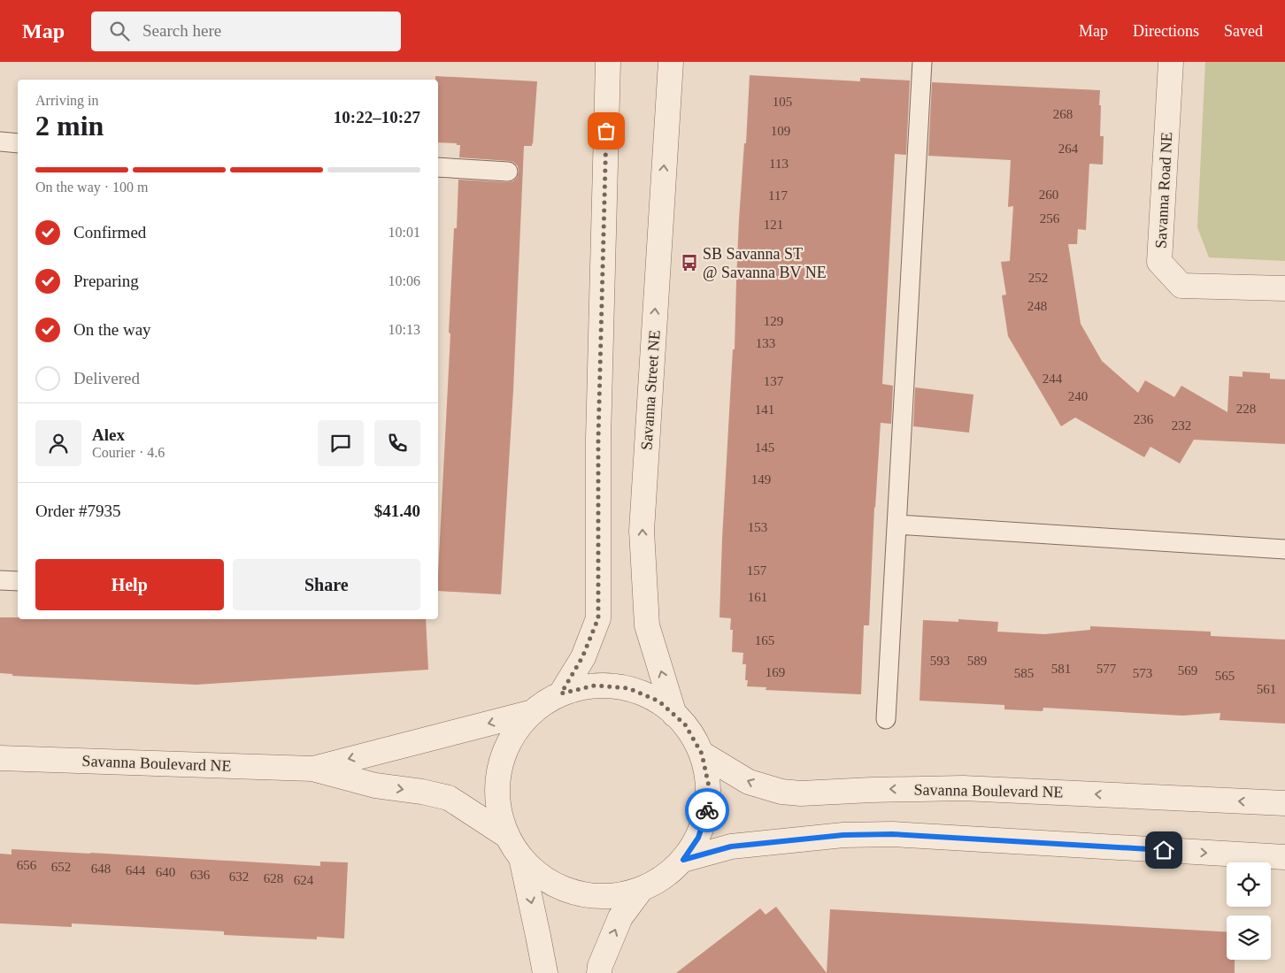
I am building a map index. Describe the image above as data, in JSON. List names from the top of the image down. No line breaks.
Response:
{"streets":{"street":["Savanna Road NE","Savanna Street NE","Savanna Boulevard NE"]},"places":{"bus stop":["SB Savanna ST @ Savanna BV NE"]},"house_numbers":["105","268","109","264","113","260","117","256","121","252","248","129","133","244","137","240","228","141","236","232","145","149","153","157","161","165","593","589","581","577","569","169","585","573","565","561","656","652","648","644","640","636","632","628","624"],"page":{"header":"Map","search":"Search here","nav":["Map","Directions","Saved"],"heading":["2 min","Arriving in","10:22–10:27"],"panel":["Alex","Courier · 4.6","Order #7935","$41.40"],"bar":"On the way · 100 m","list":[["Confirmed","10:01"],["Preparing","10:06"],["On the way","10:13"],"Delivered"],"buttons":["Help","Share"]}}
